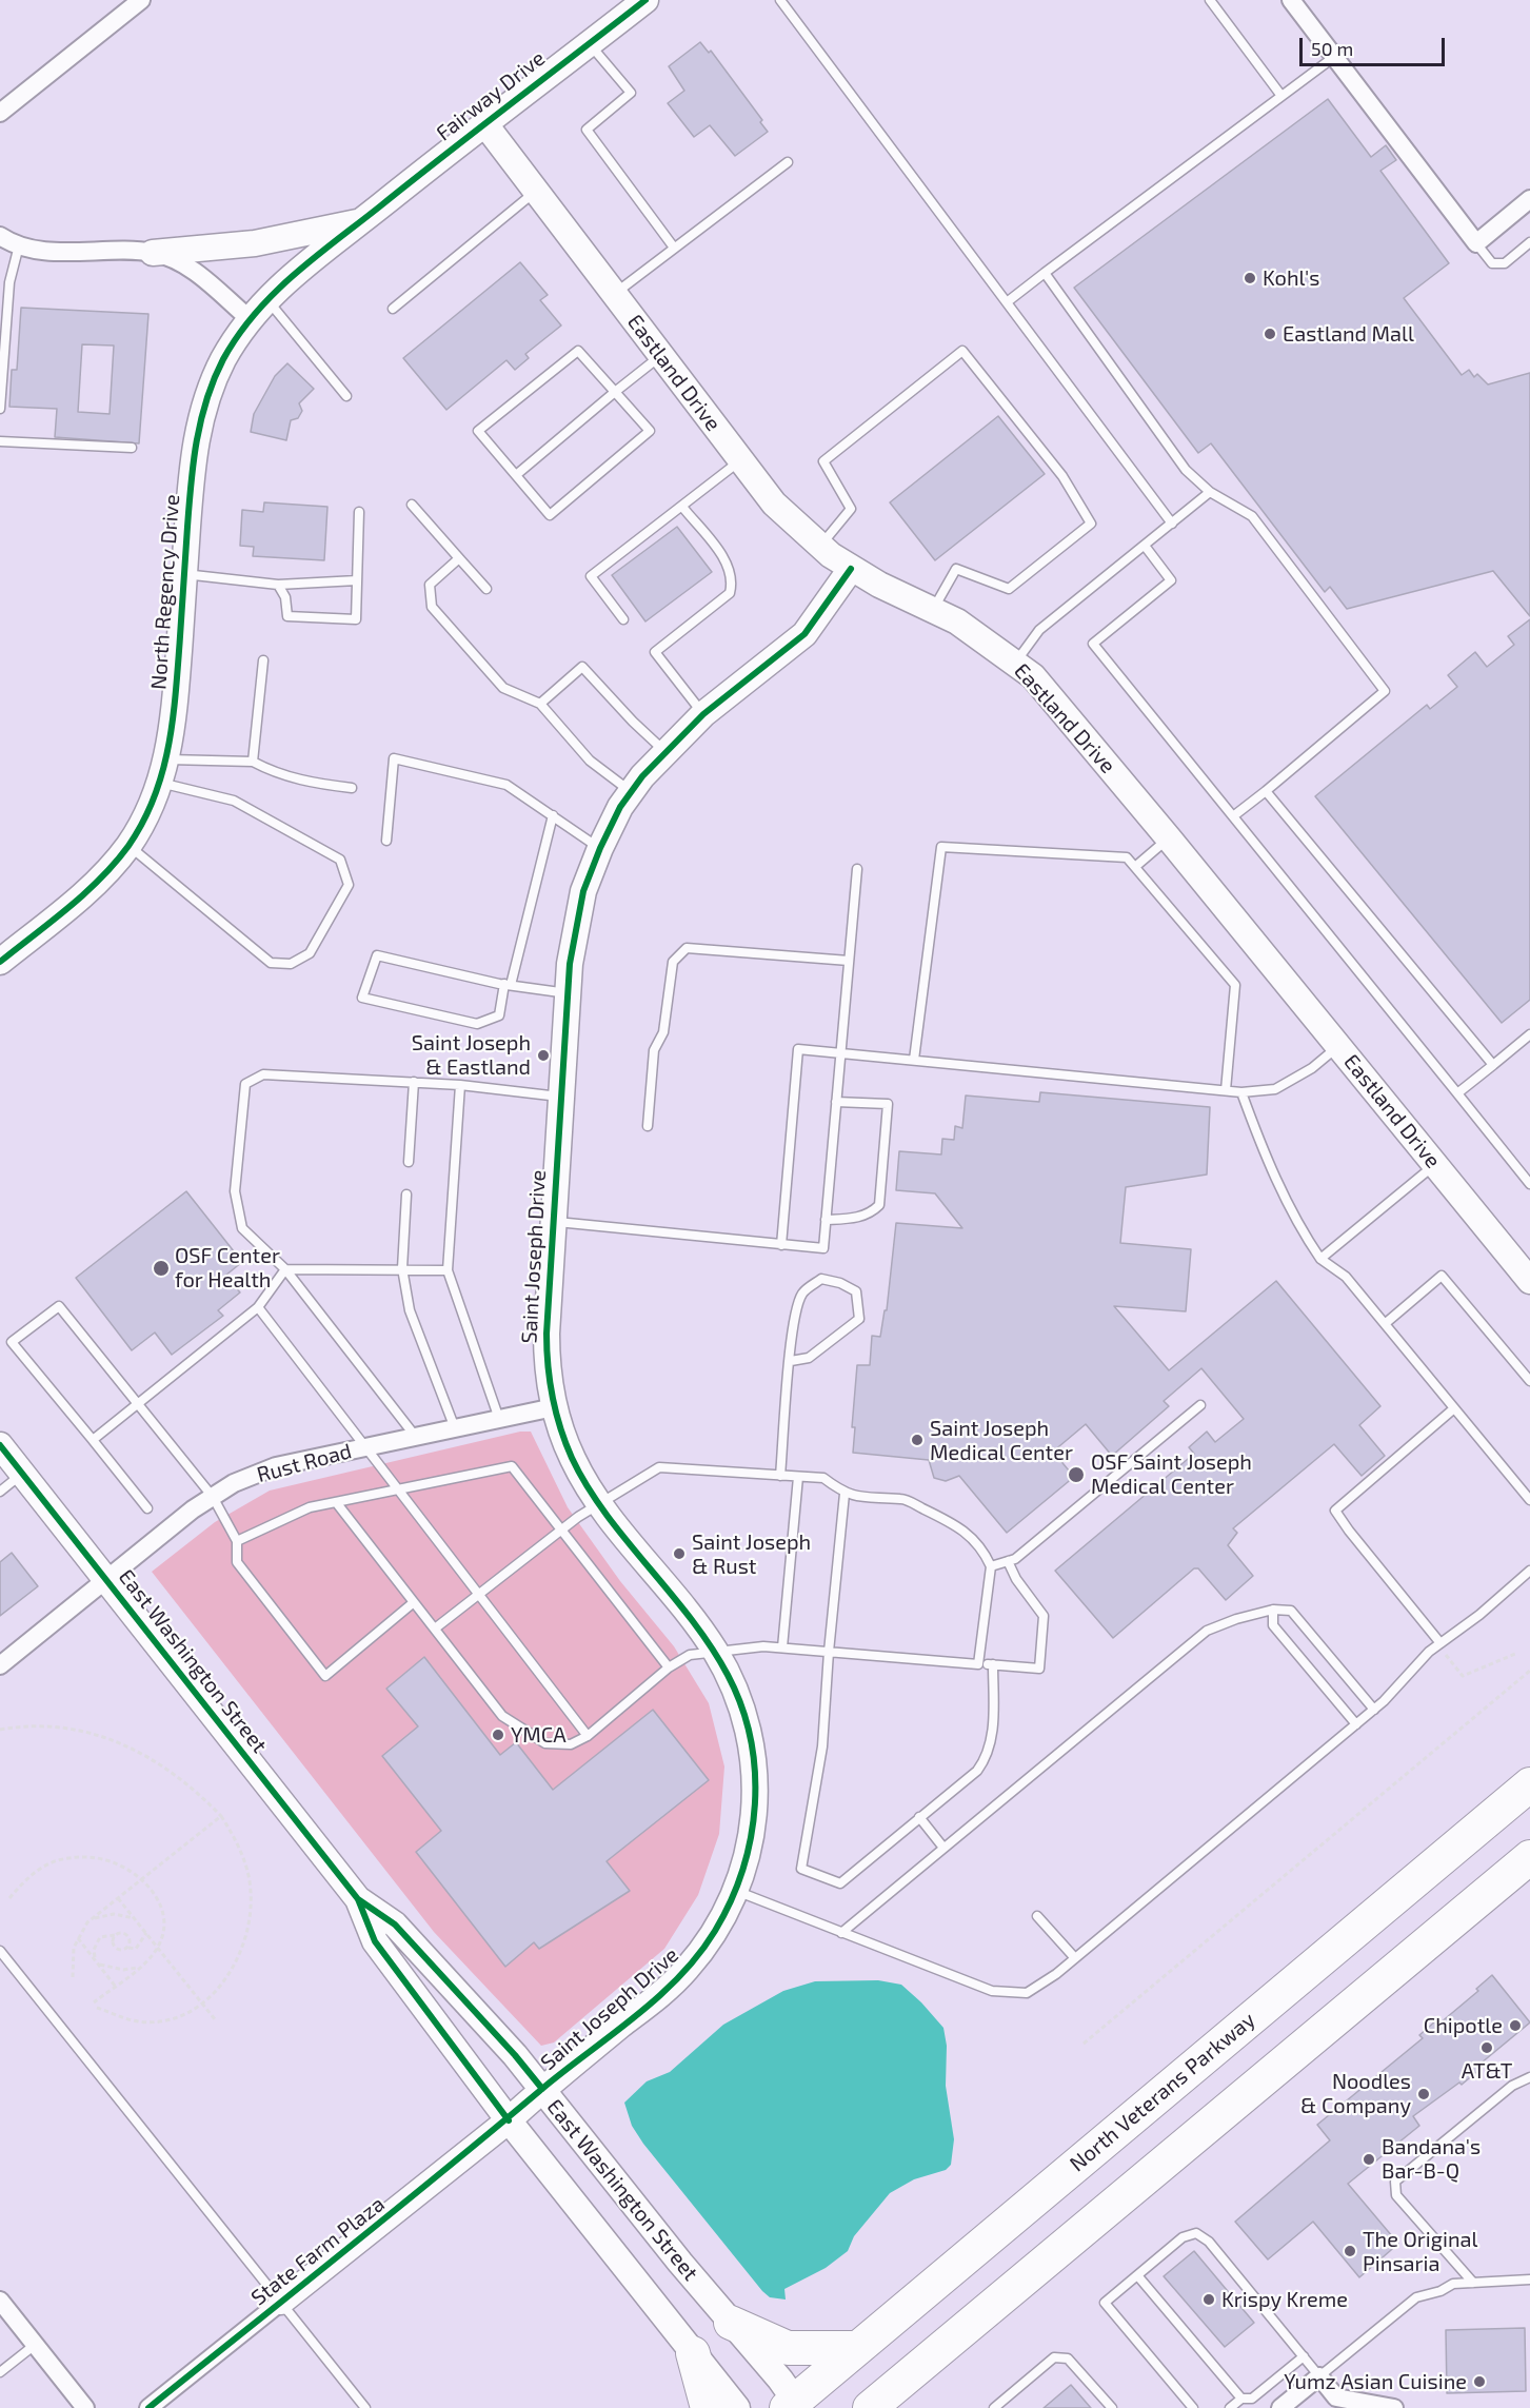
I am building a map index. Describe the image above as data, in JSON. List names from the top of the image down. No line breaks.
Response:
{"streets":{"highway":["North Veterans Parkway"],"main road":["Fairway Drive","Eastland Drive","North Regency Drive","Saint Joseph Drive","East Washington Street","State Farm Plaza"],"street":["Rust Road"]},"crossings":[["Fairway Drive","Eastland Drive"],["Fairway Drive","North Regency Drive"],["Eastland Drive","Saint Joseph Drive"],["Saint Joseph Drive","Rust Road"],["Saint Joseph Drive","East Washington Street"],["Saint Joseph Drive","State Farm Plaza"],["Rust Road","East Washington Street"],["East Washington Street","North Veterans Parkway"],["East Washington Street","State Farm Plaza"]],"places":["Kohl's","Eastland Mall","Saint Joseph & Eastland","OSF Center for Health","Saint Joseph Medical Center","OSF Saint Joseph Medical Center","Saint Joseph & Rust","YMCA","Chipotle","AT&T","Noodles & Company","Bandana's Bar-B-Q","The Original Pinsaria","Krispy Kreme","Yumz Asian Cuisine"],"scale_bar":"50 m"}
